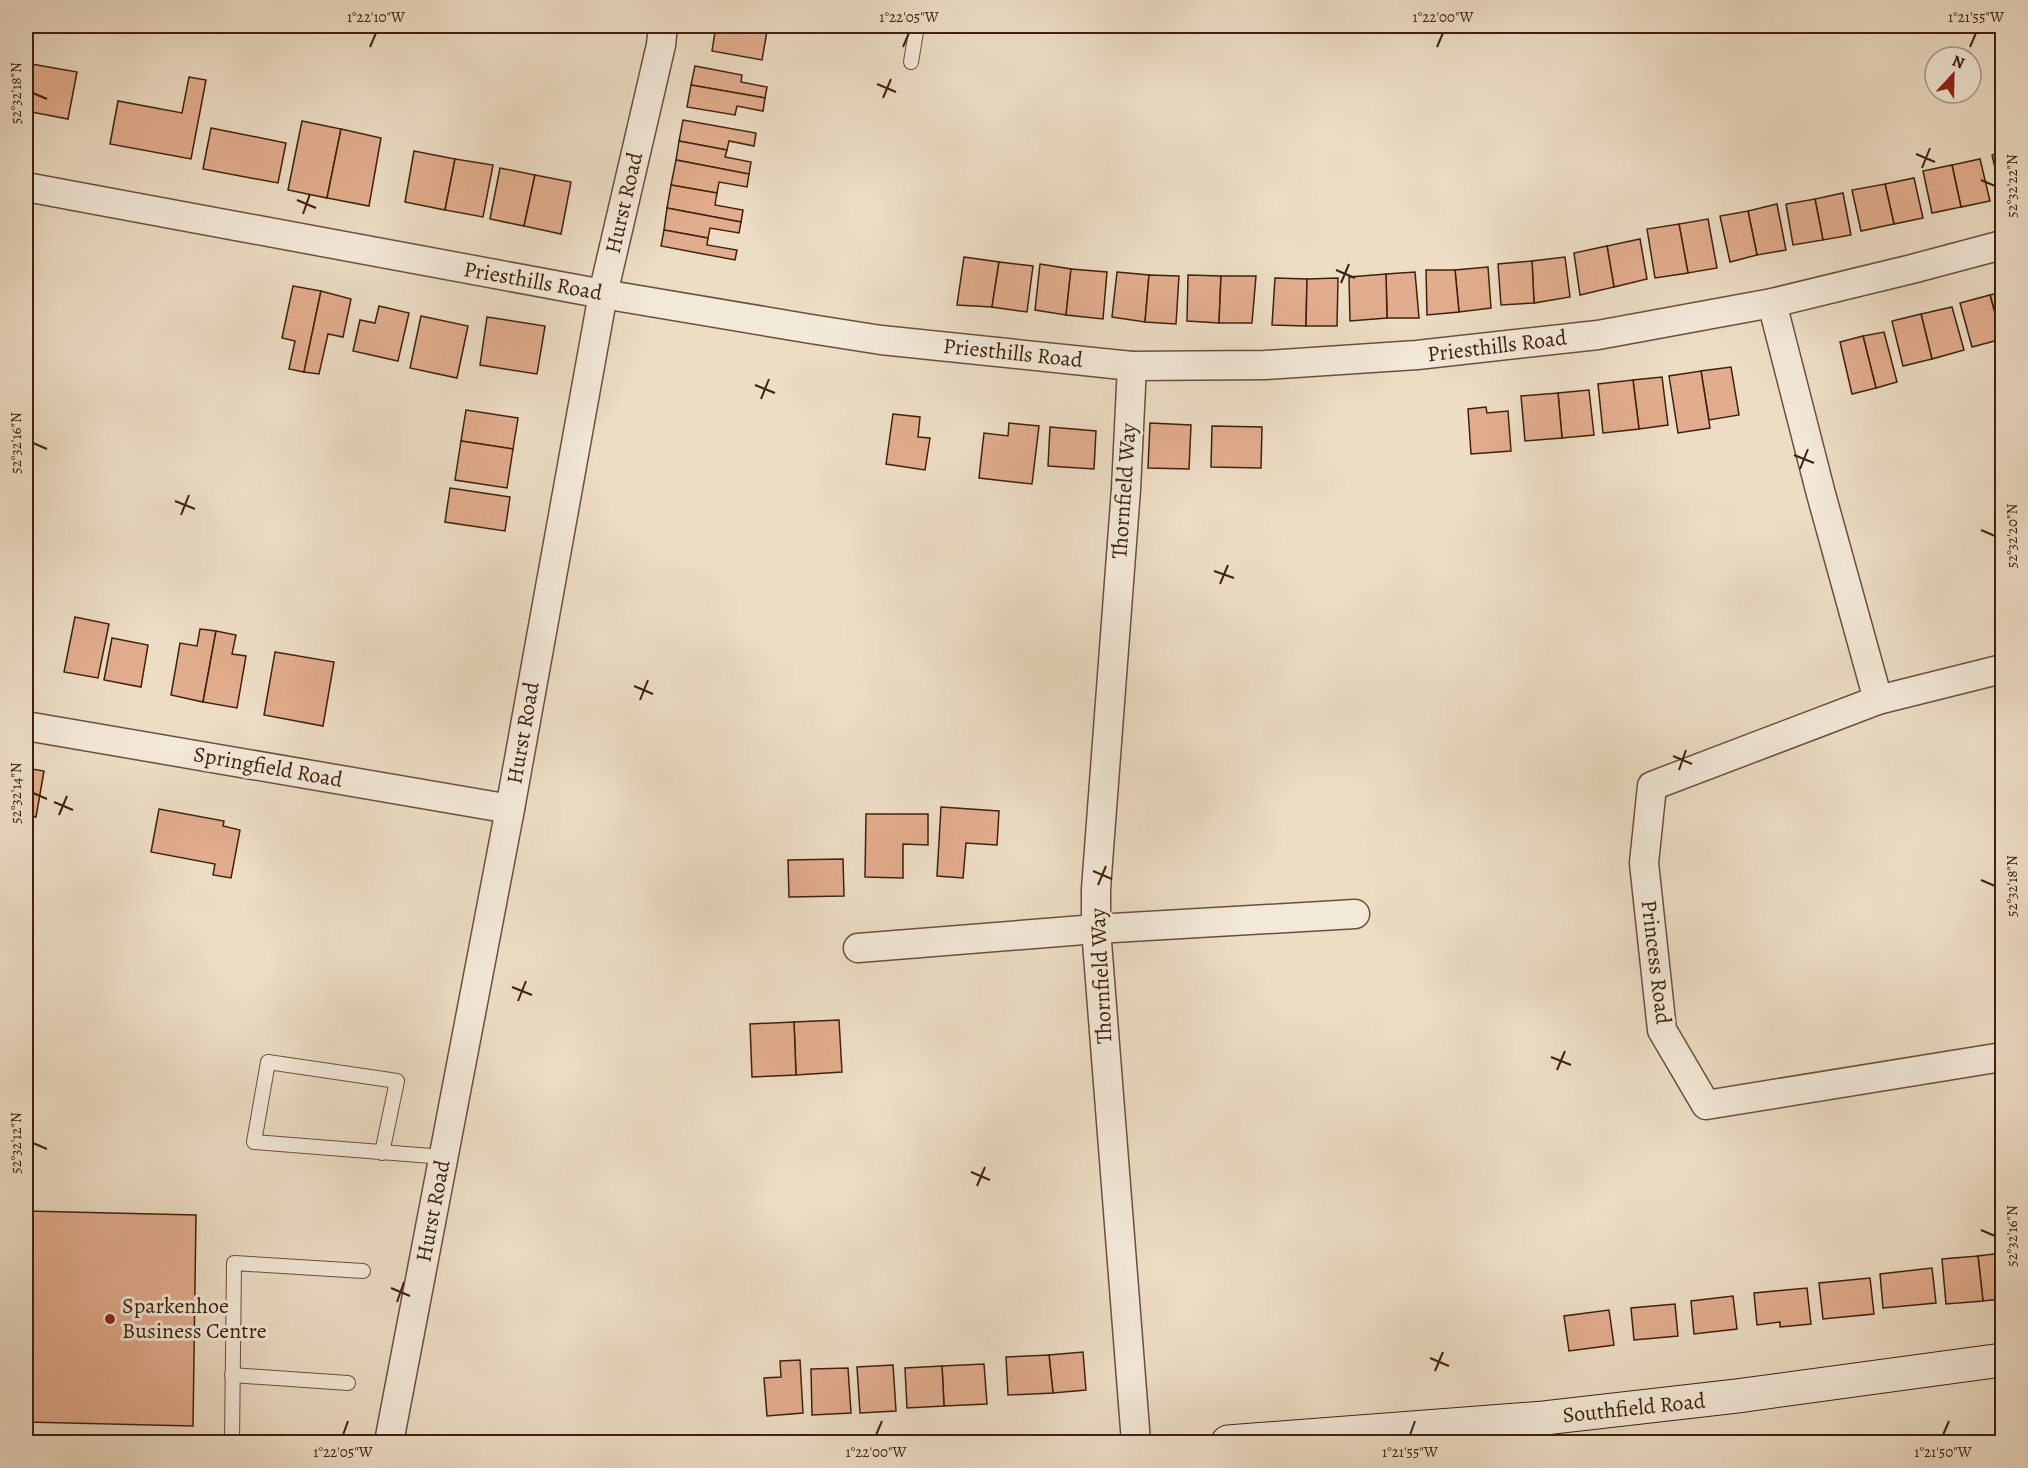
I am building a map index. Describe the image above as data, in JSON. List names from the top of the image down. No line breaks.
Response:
{"streets":{"main road":["Southfield Road"],"street":["Hurst Road","Priesthills Road","Thornfield Way","Springfield Road","Princess Road"]},"crossings":[["Hurst Road","Priesthills Road"],["Hurst Road","Springfield Road"],["Priesthills Road","Thornfield Way"]],"places":["Sparkenhoe Business Centre"],"north":"top","coordinates":["1°22'10\"W","1°22'05\"W","1°22'00\"W","1°21'55\"W","52°32'18\"N","52°32'22\"N","52°32'16\"N","52°32'20\"N","52°32'14\"N","52°32'12\"N","1°21'50\"W"]}
